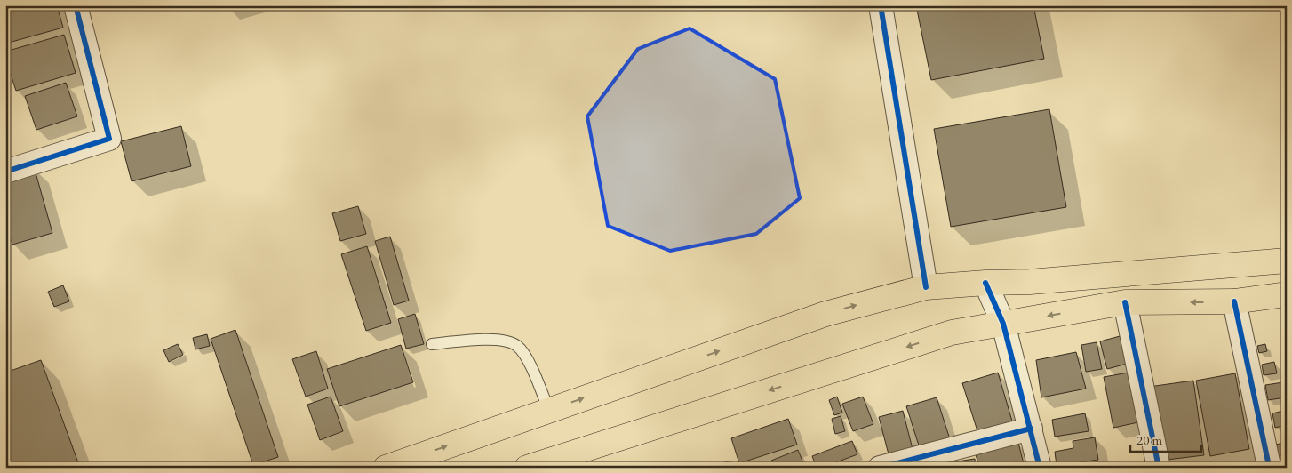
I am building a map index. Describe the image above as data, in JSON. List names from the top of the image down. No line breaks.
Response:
{"scale_bar":"20 m"}
